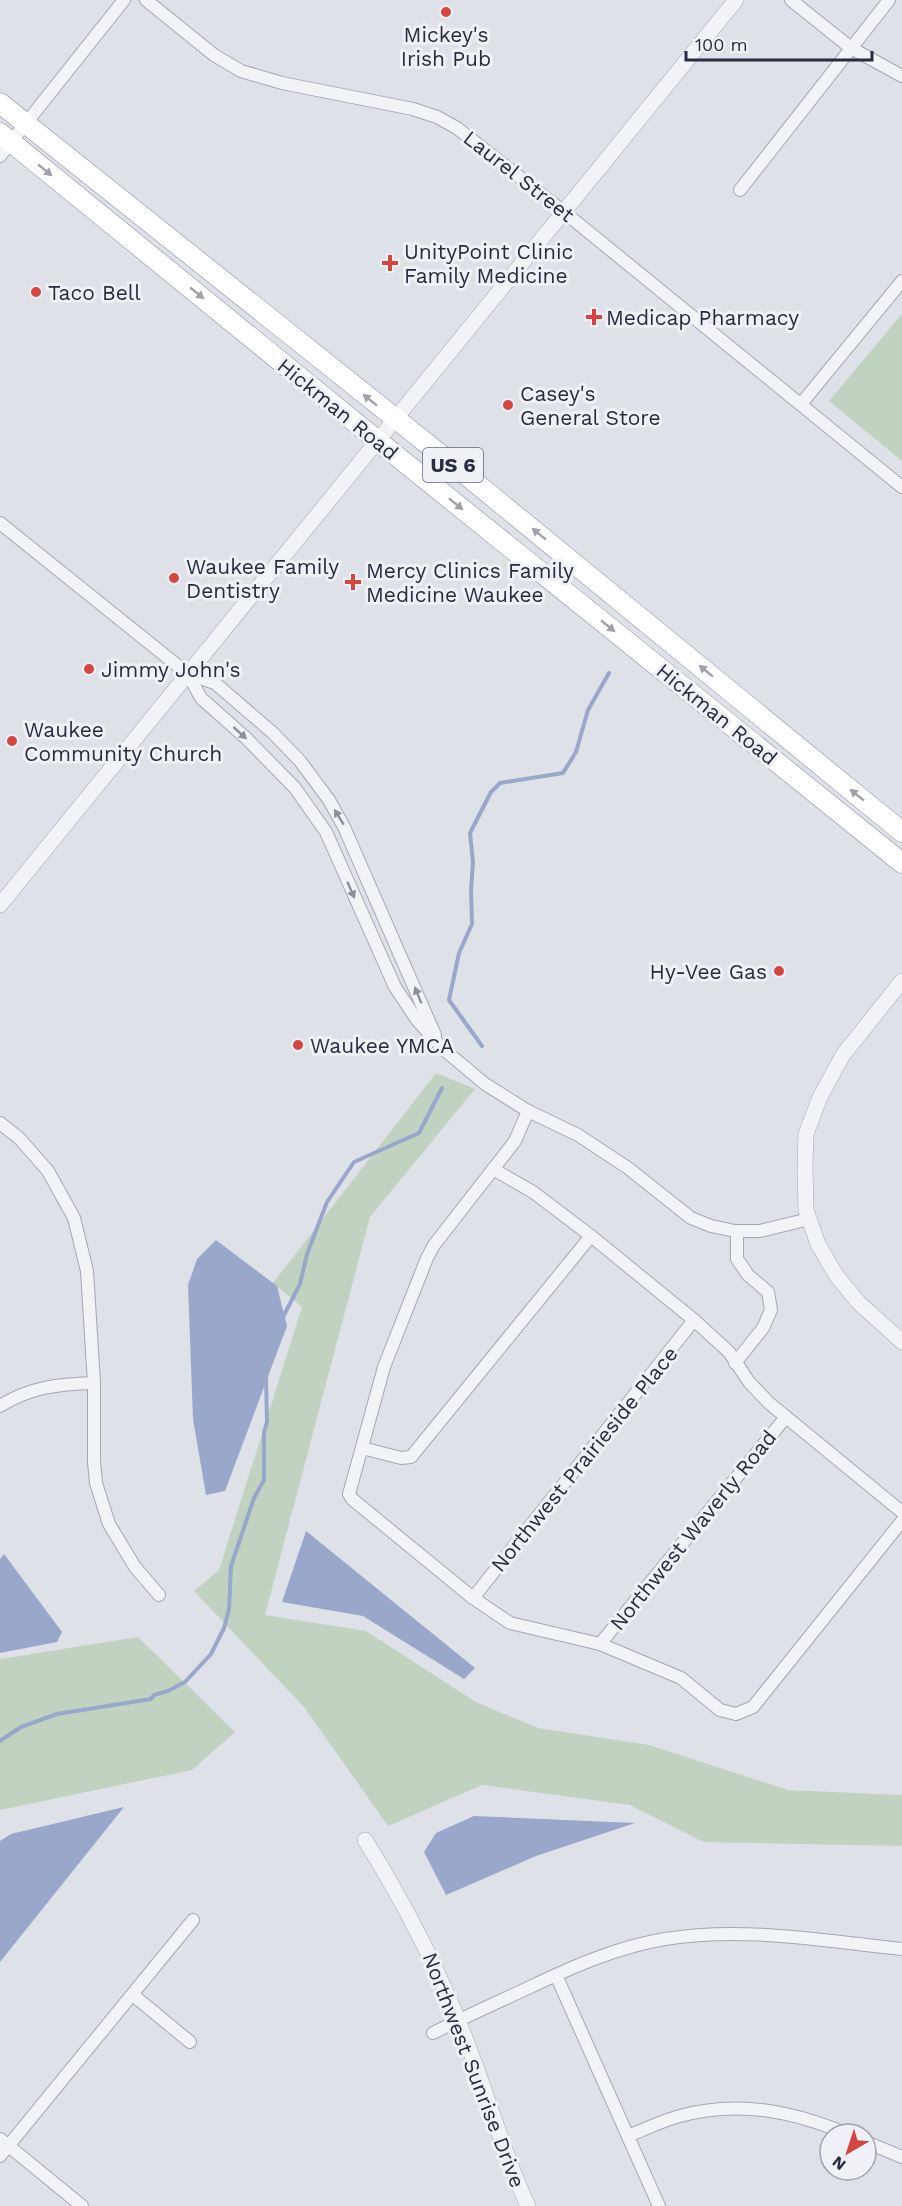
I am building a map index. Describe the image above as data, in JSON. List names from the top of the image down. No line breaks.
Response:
{"streets":{"highway":["Hickman Road","US 6"],"street":["Laurel Street","Northwest Prairieside Place","Northwest Waverly Road","Northwest Sunrise Drive"]},"places":{"other":["Mickey's Irish Pub","Taco Bell","Casey's General Store","Waukee Family Dentistry","Jimmy John's","Waukee Community Church","Hy-Vee Gas","Waukee YMCA"],"health":["UnityPoint Clinic Family Medicine","Medicap Pharmacy","Mercy Clinics Family Medicine Waukee"]},"scale_bar":"100 m","north":"bottom left"}
